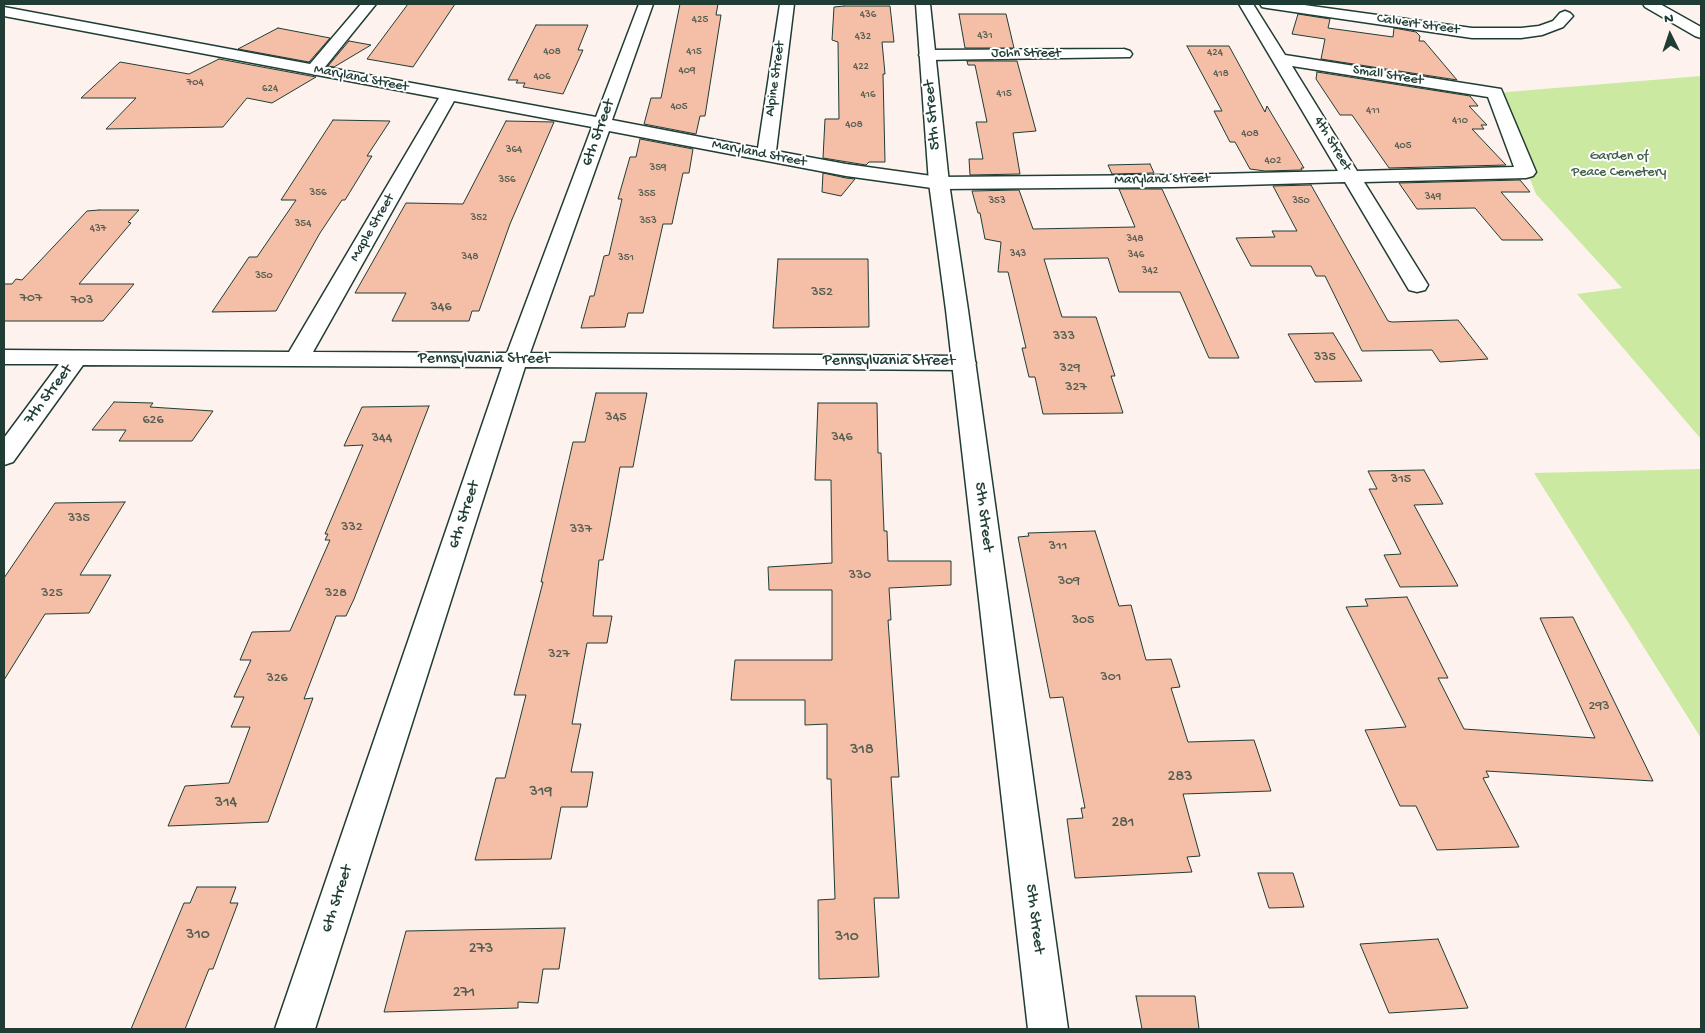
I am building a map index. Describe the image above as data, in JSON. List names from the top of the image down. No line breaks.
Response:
{"streets":{"street":["Calvert Street","John Street","Small Street","Maryland Street","Alpine Street","5th Street","6th Street","4th Street","Maple Street","Pennsylvania Street","7th Street"]},"crossings":[["John Street","5th Street"],["Small Street","Maryland Street"],["Small Street","4th Street"],["Maryland Street","Alpine Street"],["Maryland Street","5th Street"],["Maryland Street","6th Street"],["Maryland Street","4th Street"],["Maryland Street","Maple Street"],["5th Street","Pennsylvania Street"],["6th Street","Pennsylvania Street"],["Maple Street","Pennsylvania Street"],["Pennsylvania Street","7th Street"]],"parks":["Garden of Peace Cemetery"],"house_numbers":["436","425","431","432","408","415","424","422","409","418","406","704","624","415","416","405","411","410","408","408","405","364","402","359","356","356","355","349","353","350","352","353","354","437","348","343","346","348","351","342","350","352","707","703","346","333","335","329","327","345","626","346","344","315","335","332","337","311","330","309","325","328","305","327","301","326","293","318","283","319","314","281","310","310","273","271"],"north":"top"}
